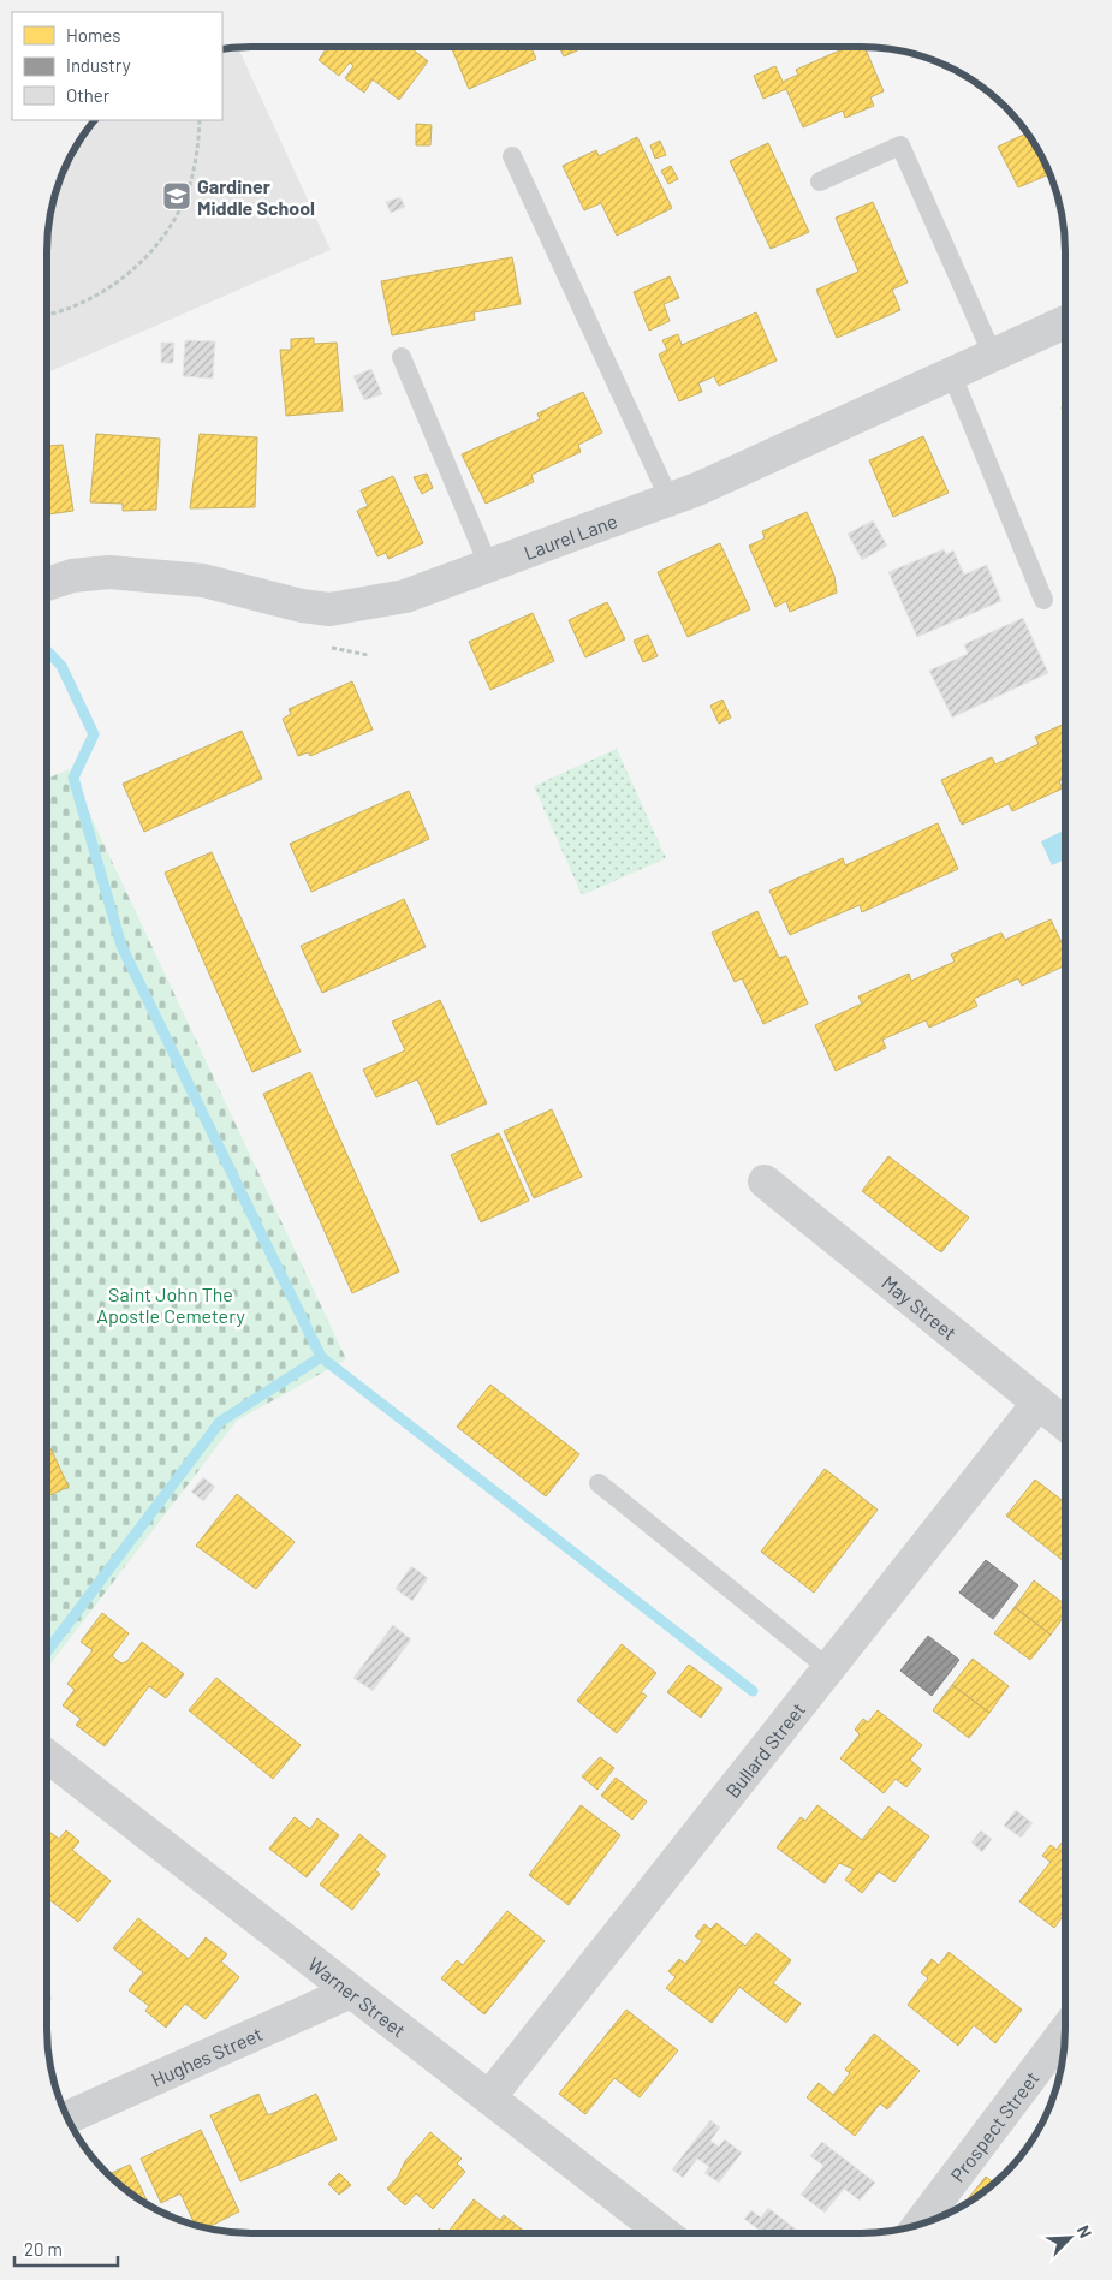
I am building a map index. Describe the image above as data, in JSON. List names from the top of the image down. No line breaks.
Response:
{"streets":{"street":["Laurel Lane","May Street","Bullard Street","Warner Street","Hughes Street","Prospect Street"]},"crossings":[["May Street","Bullard Street"],["Bullard Street","Warner Street"],["Warner Street","Hughes Street"]],"parks":["Saint John The Apostle Cemetery"],"places":{"school or university":["Gardiner Middle School"]},"legend":["Homes","Industry","Other"],"scale_bar":"20 m","north":"top right"}
